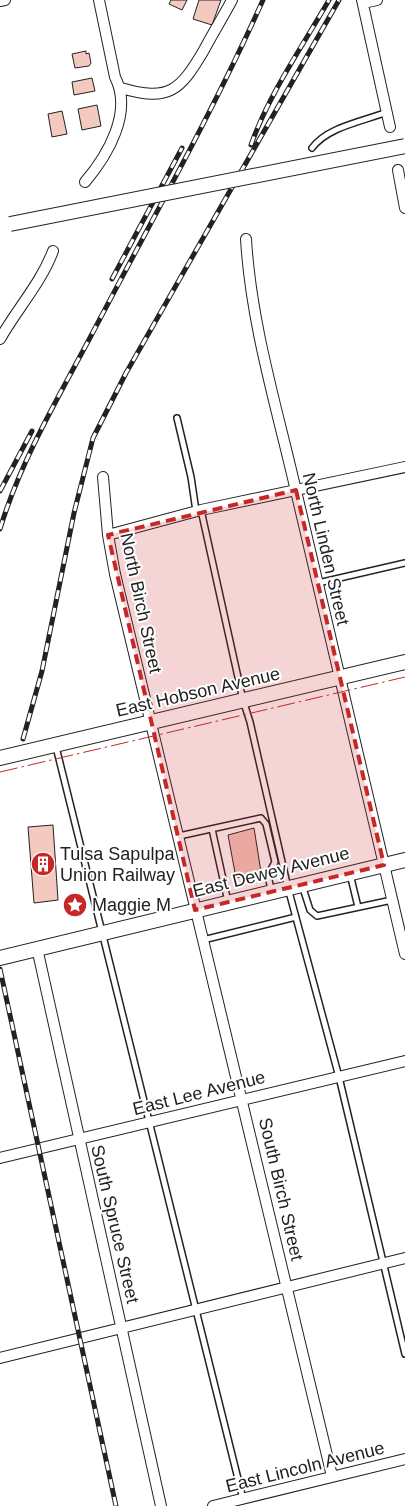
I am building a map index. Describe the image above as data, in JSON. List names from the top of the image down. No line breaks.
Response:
{"streets":{"street":["North Linden Street","North Birch Street","East Hobson Avenue","East Dewey Avenue","East Lee Avenue","South Birch Street","South Spruce Street","East Lincoln Avenue"]},"crossings":[["North Linden Street","East Hobson Avenue"],["North Linden Street","East Dewey Avenue"],["North Birch Street","East Hobson Avenue"],["North Birch Street","East Dewey Avenue"],["North Birch Street","South Birch Street"],["East Dewey Avenue","South Birch Street"],["East Dewey Avenue","South Spruce Street"],["East Lee Avenue","South Birch Street"],["East Lee Avenue","South Spruce Street"],["South Birch Street","East Lincoln Avenue"]],"places":{"building":["Tulsa Sapulpa Union Railway"],"place":["Maggie M"]}}
